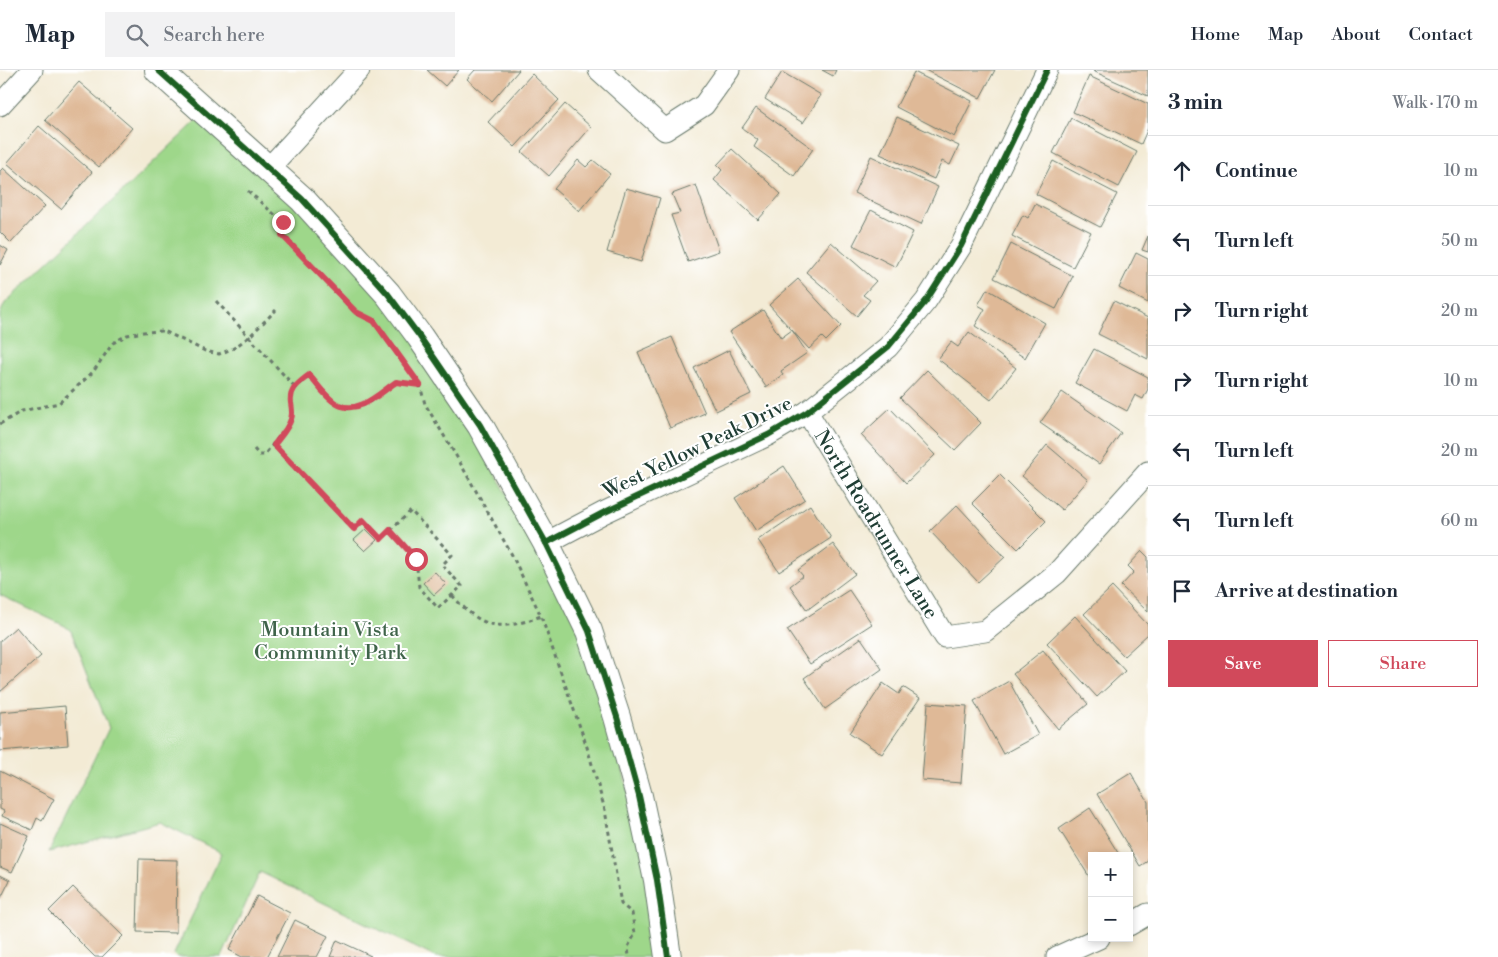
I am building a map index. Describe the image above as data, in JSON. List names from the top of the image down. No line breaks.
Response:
{"streets":{"street":["West Yellow Peak Drive","North Roadrunner Lane"]},"crossings":[["West Yellow Peak Drive","North Roadrunner Lane"]],"parks":["Mountain Vista Community Park"],"page":{"header":"Map","search":"Search here","nav":["Home","Map","About","Contact"],"heading":["3 min","Walk · 170 m"],"list":[["Continue","10 m"],["Turn left","50 m"],["Turn right","20 m"],["Turn right","10 m"],["Turn left","20 m"],["Turn left","60 m"],"Arrive at destination"],"buttons":["Save","Share"],"map_buttons":["+","−"]}}
